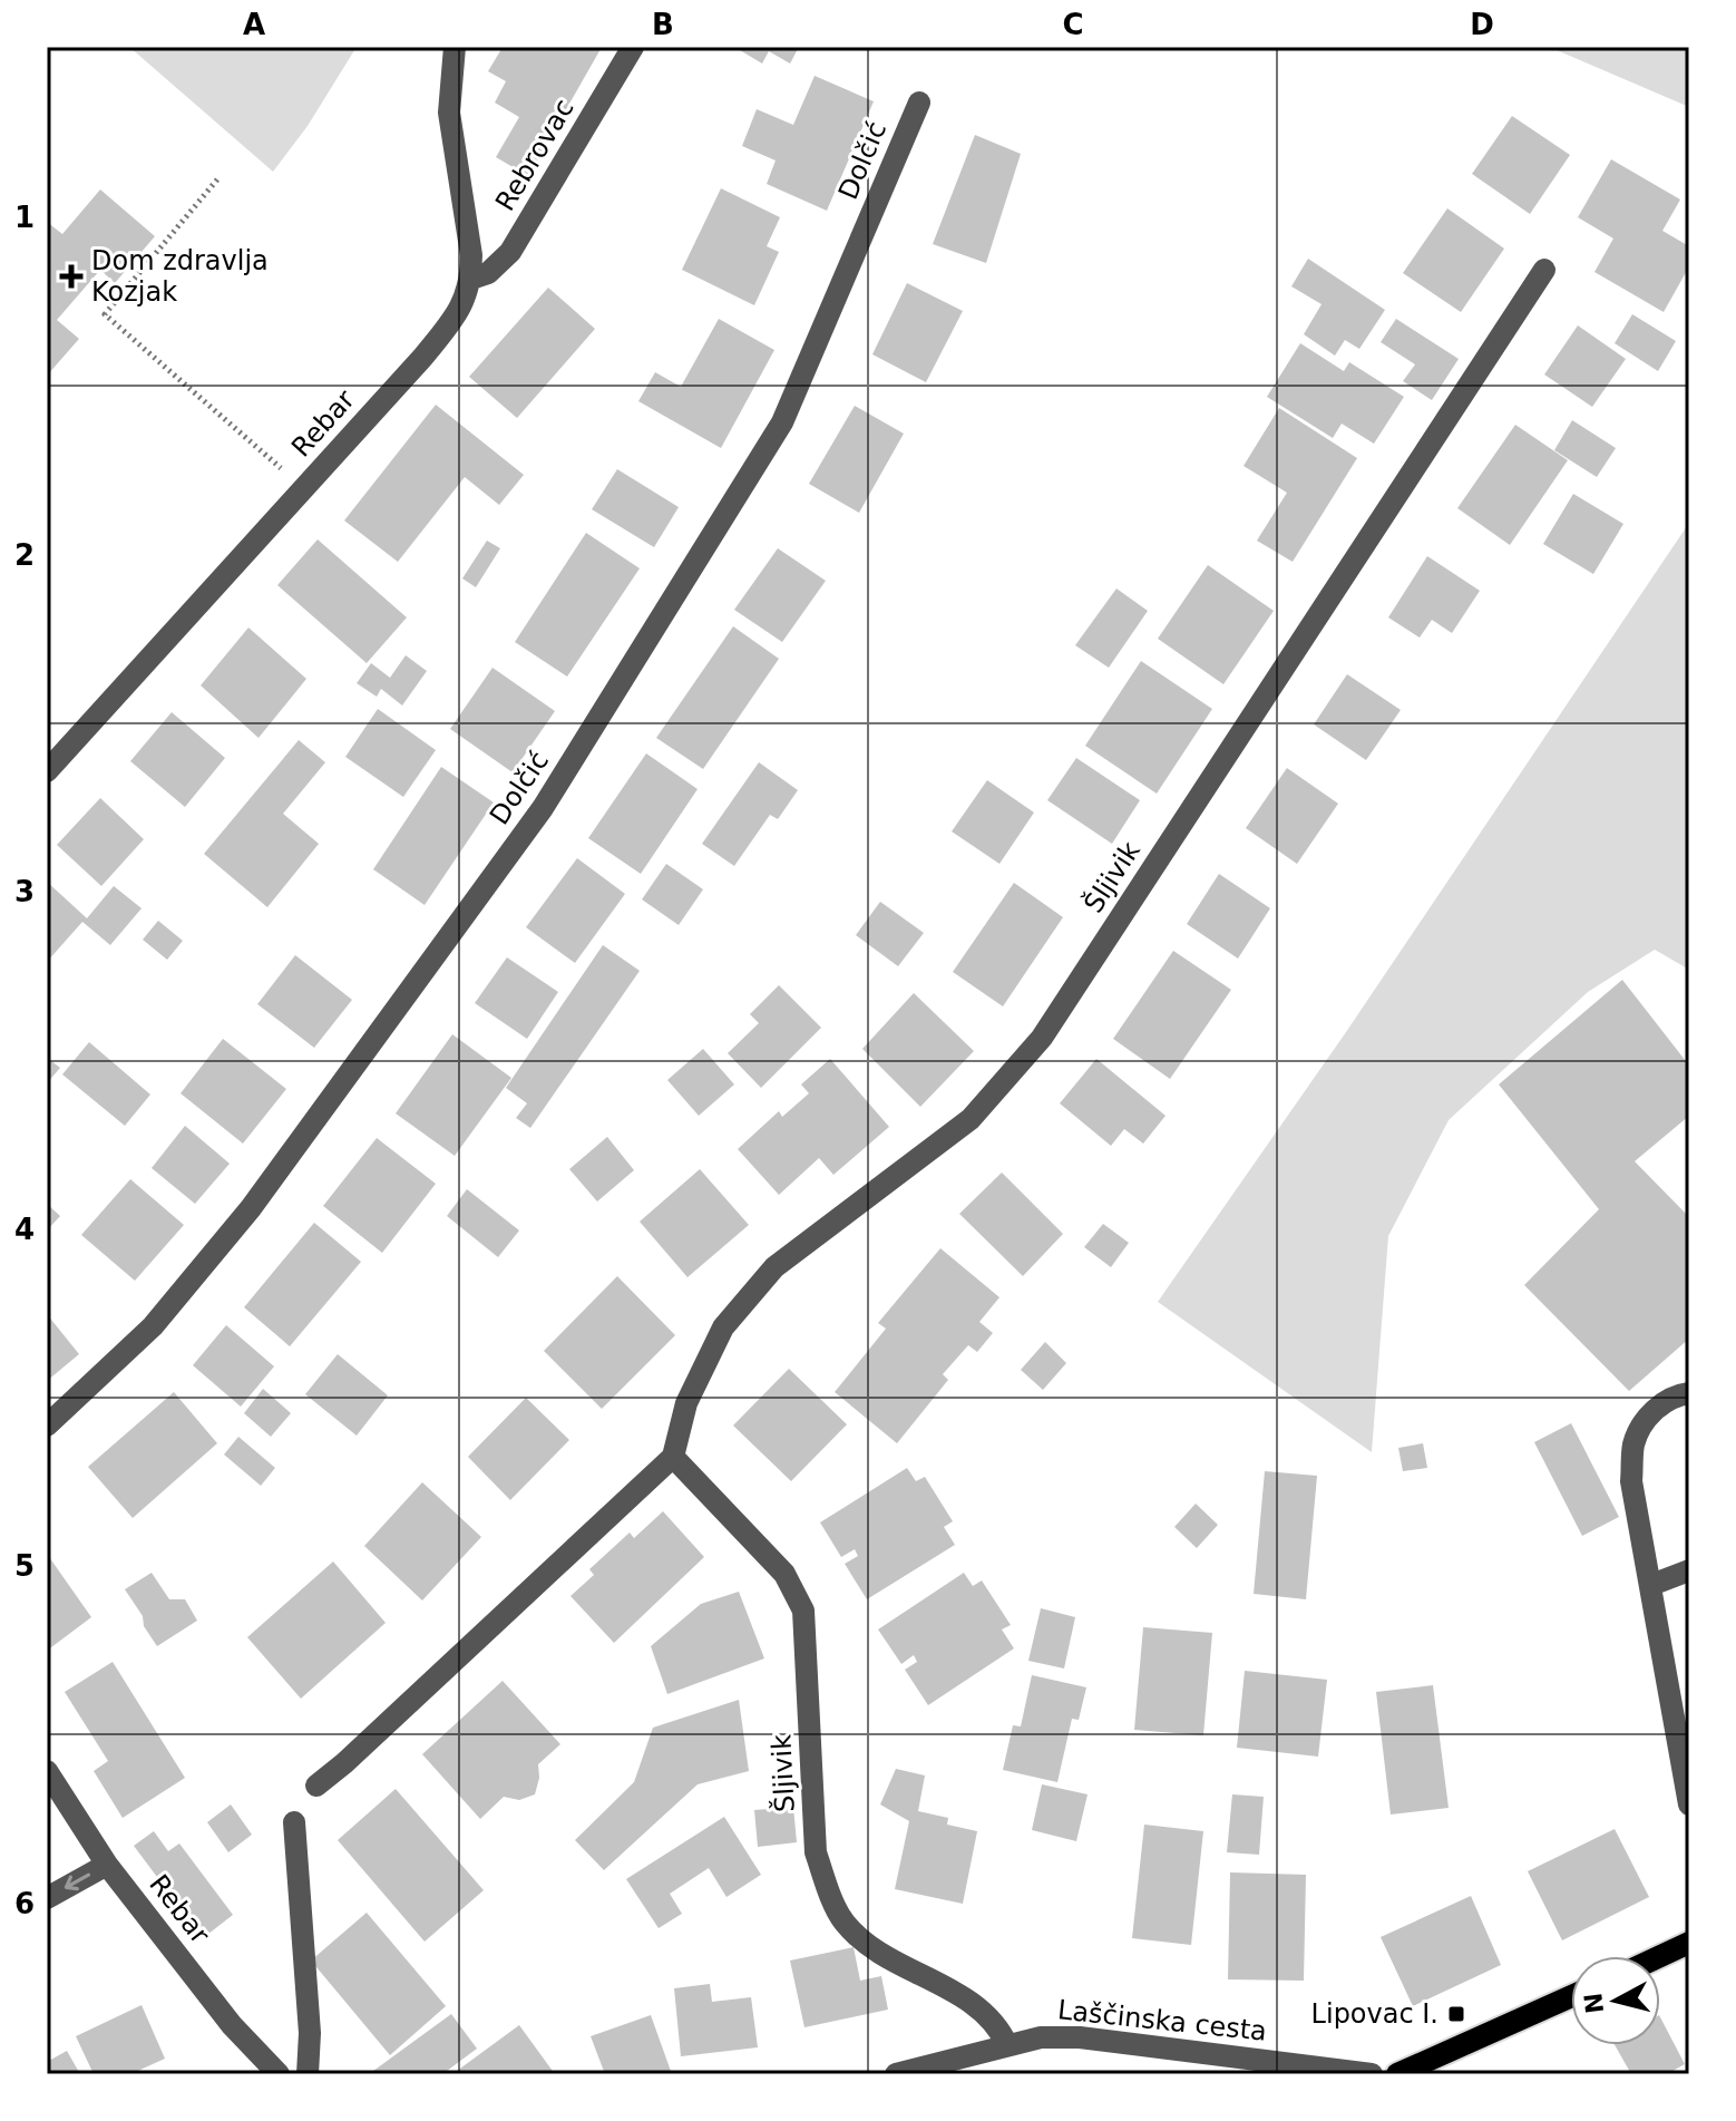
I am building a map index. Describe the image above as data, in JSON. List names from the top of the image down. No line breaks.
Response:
{"streets":{"street":["Rebrovac","Dolčić","Rebar","Šljivik","Laščinska cesta"]},"crossings":[["Rebrovac","Rebar"],["Šljivik","Laščinska cesta"]],"places":{"health":["Dom zdravlja Kozjak"],"transit":["Lipovac I."]},"north":"left","grid":{"columns":["A","B","C","D"],"rows":["1","2","3","4","5","6"]}}
